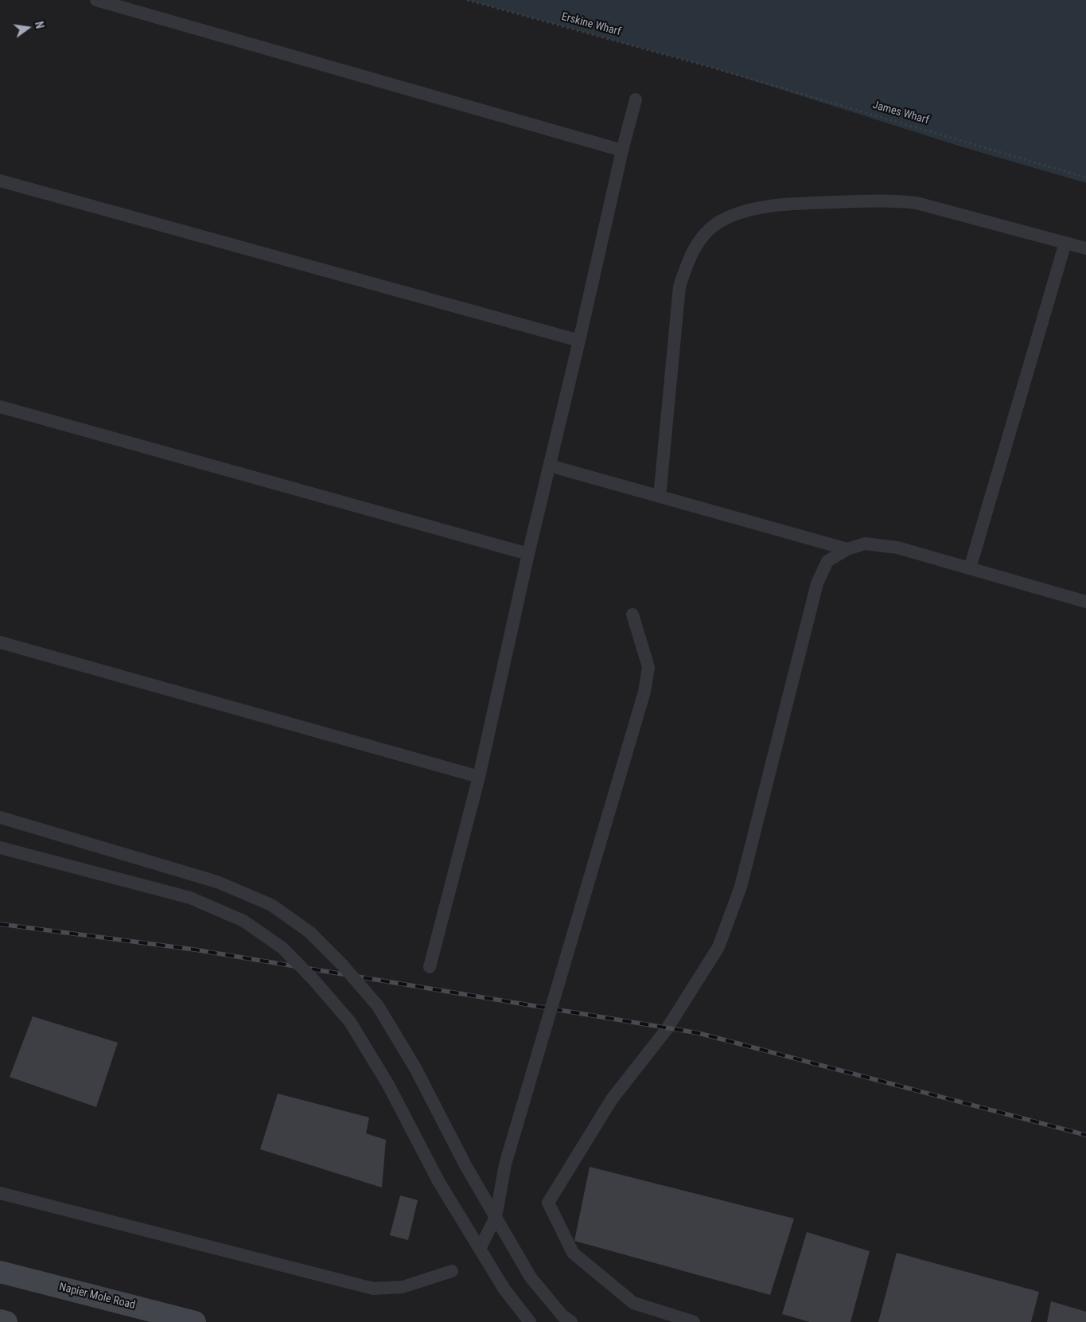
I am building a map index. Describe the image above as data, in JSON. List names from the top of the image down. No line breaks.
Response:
{"streets":{"main road":["Napier Mole Road"],"path":["Erskine Wharf","James Wharf"]},"crossings":[["Erskine Wharf","James Wharf"]],"north":"right"}
